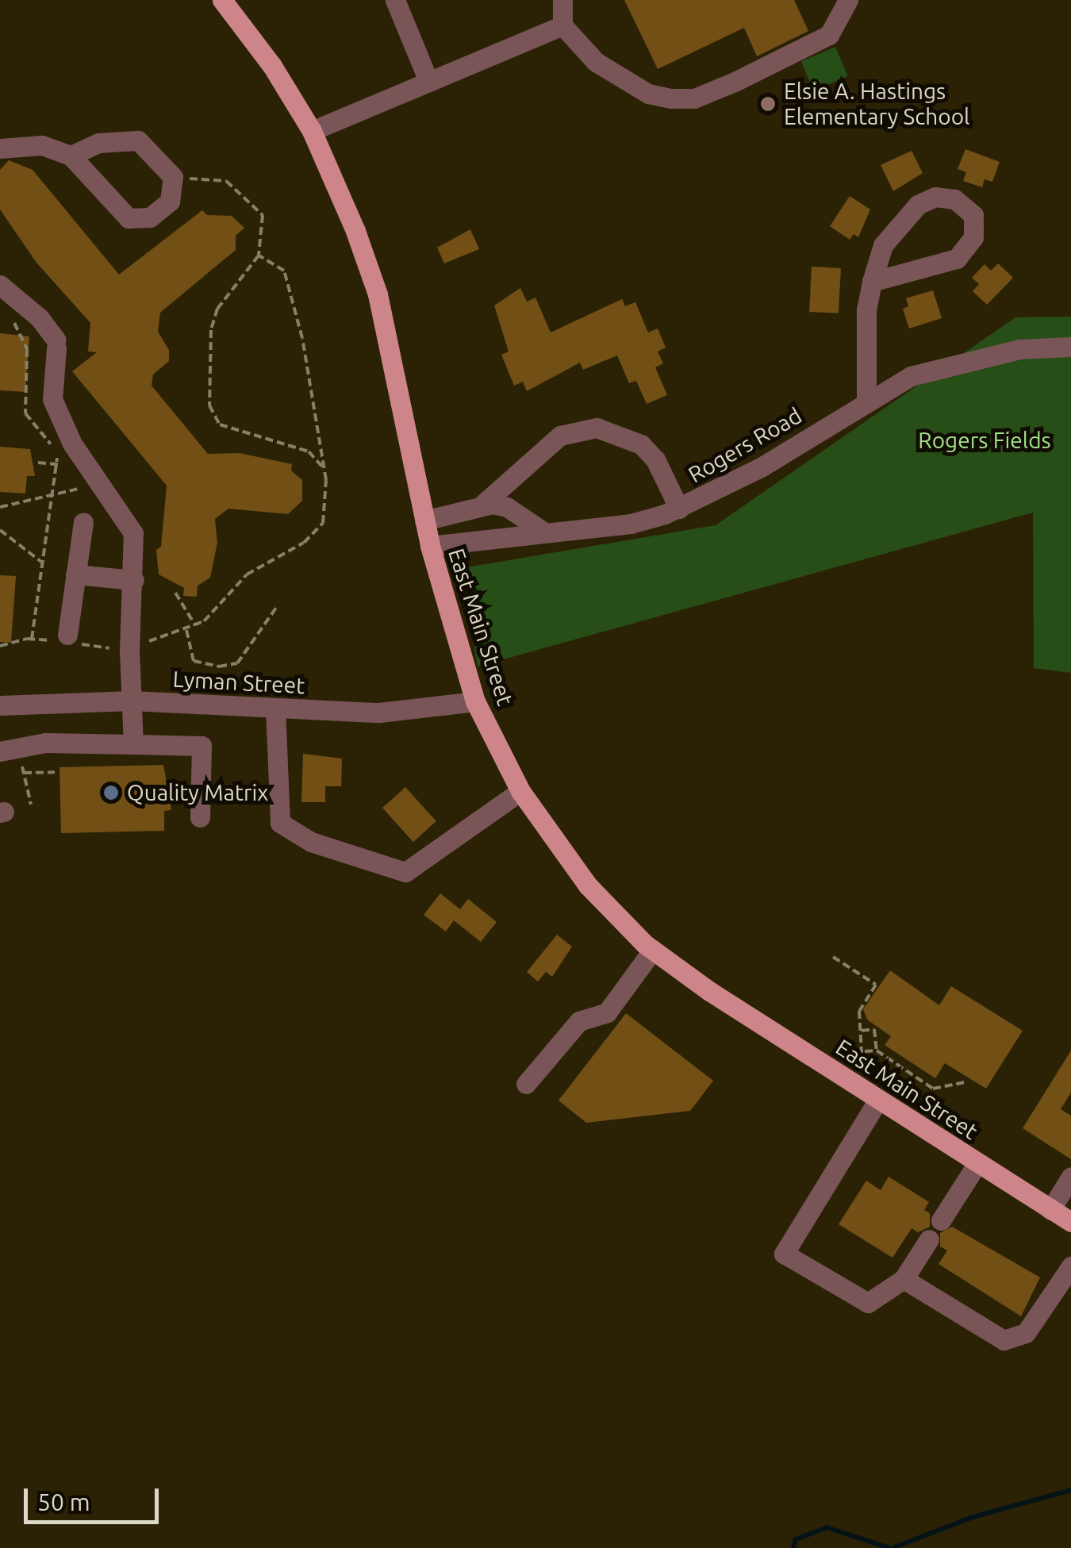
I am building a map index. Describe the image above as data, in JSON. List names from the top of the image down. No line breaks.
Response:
{"streets":{"main road":["East Main Street"],"street":["Rogers Road","Lyman Street"]},"crossings":[["Rogers Road","East Main Street"],["East Main Street","Lyman Street"]],"parks":["Rogers Fields"],"places":["Elsie A. Hastings Elementary School","Quality Matrix"],"scale_bar":"50 m"}
